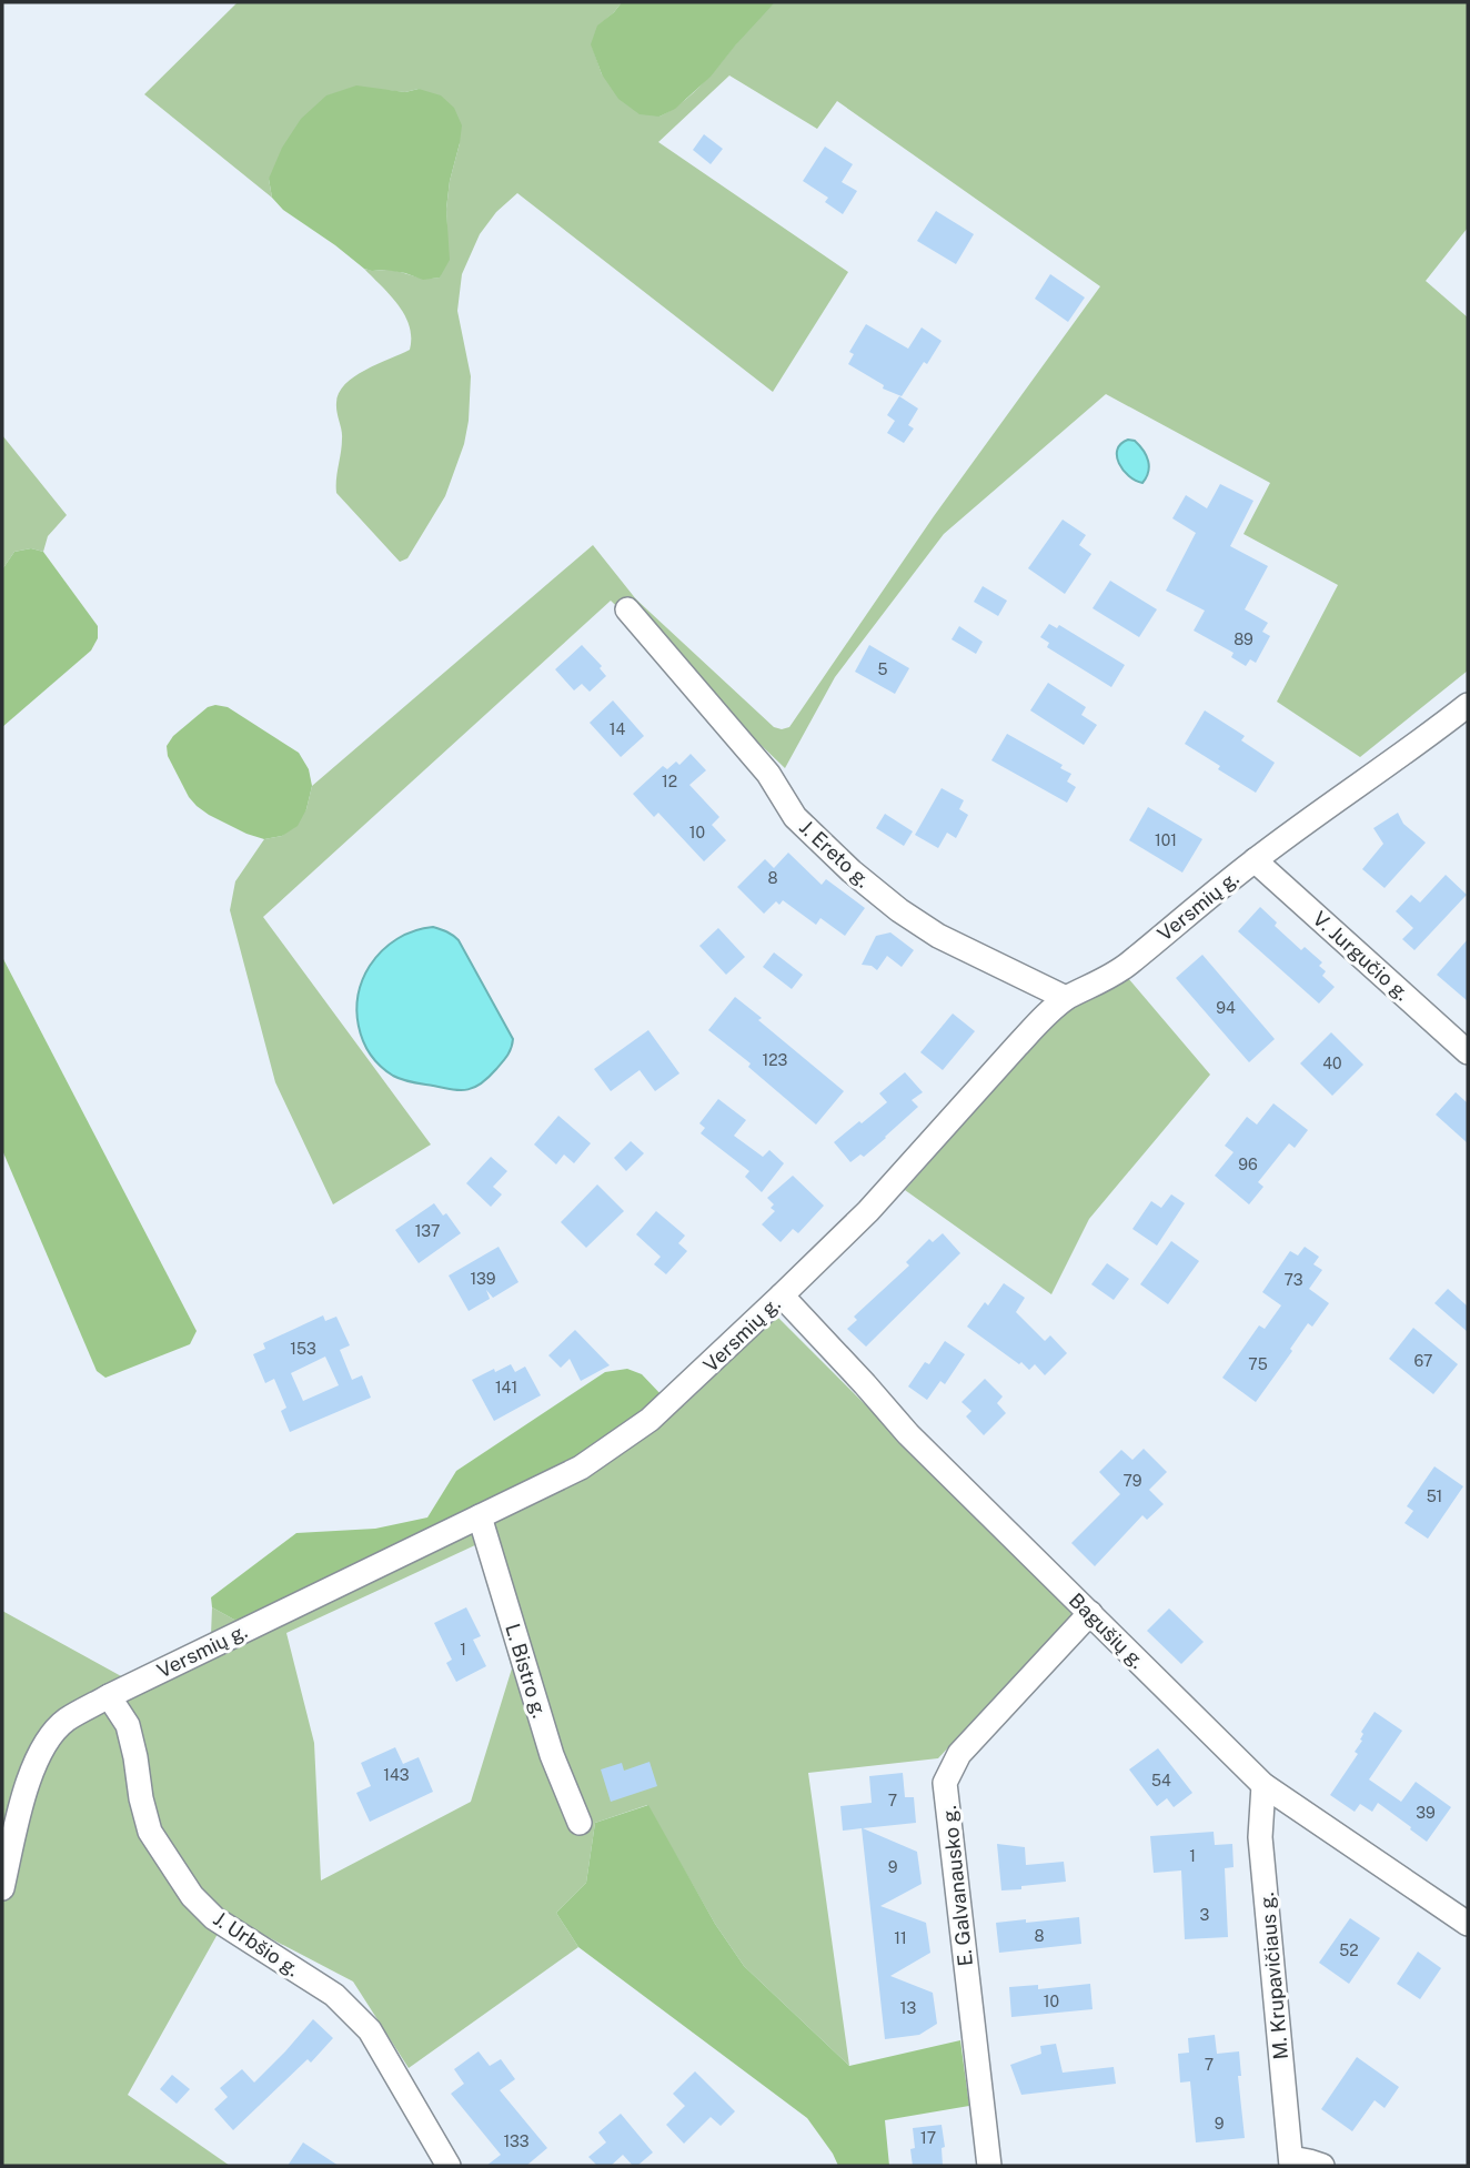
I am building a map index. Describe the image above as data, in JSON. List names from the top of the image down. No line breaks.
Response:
{"streets":{"street":["J. Ereto g.","Versmių g.","V. Jurgučio g.","Bagušių g.","L. Bistro g.","E. Galvanausko g.","J. Urbšio g.","M. Krupavičiaus g."]},"crossings":[["J. Ereto g.","Versmių g."],["Versmių g.","V. Jurgučio g."],["Versmių g.","Bagušių g."],["Versmių g.","L. Bistro g."],["Versmių g.","J. Urbšio g."],["Bagušių g.","E. Galvanausko g."],["Bagušių g.","M. Krupavičiaus g."]],"house_numbers":["89","5","14","12","10","101","8","94","123","40","96","137","139","73","153","67","75","141","79","51","1","143","54","7","39","1","9","3","8","11","52","10","13","7","9","17","133"]}
